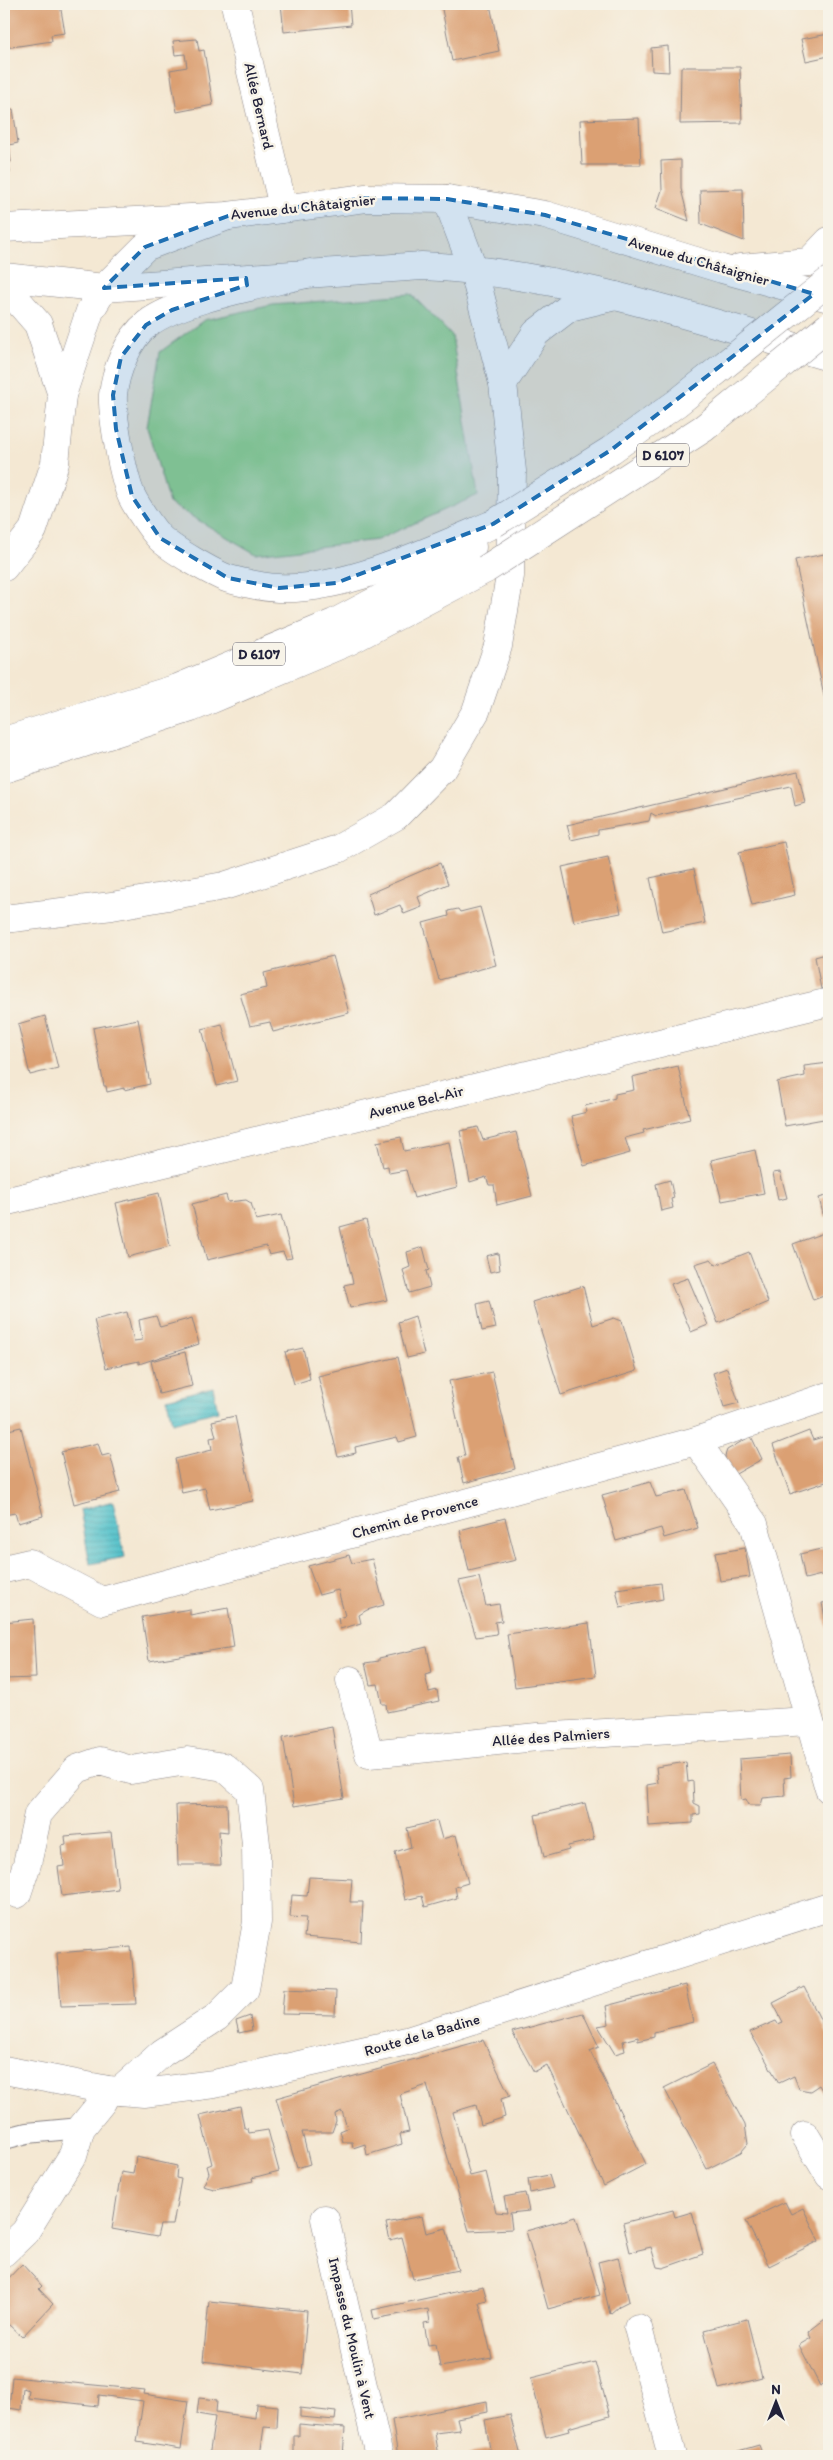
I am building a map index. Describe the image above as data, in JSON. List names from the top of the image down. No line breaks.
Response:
{"streets":{"main road":["Allée Bernard","Avenue du Châtaignier","D 6107","Avenue Bel-Air","Chemin de Provence","Allée des Palmiers","Route de la Badine","Impasse du Moulin à Vent"]},"crossings":[["Allée Bernard","Avenue du Châtaignier"]],"north":"top"}
